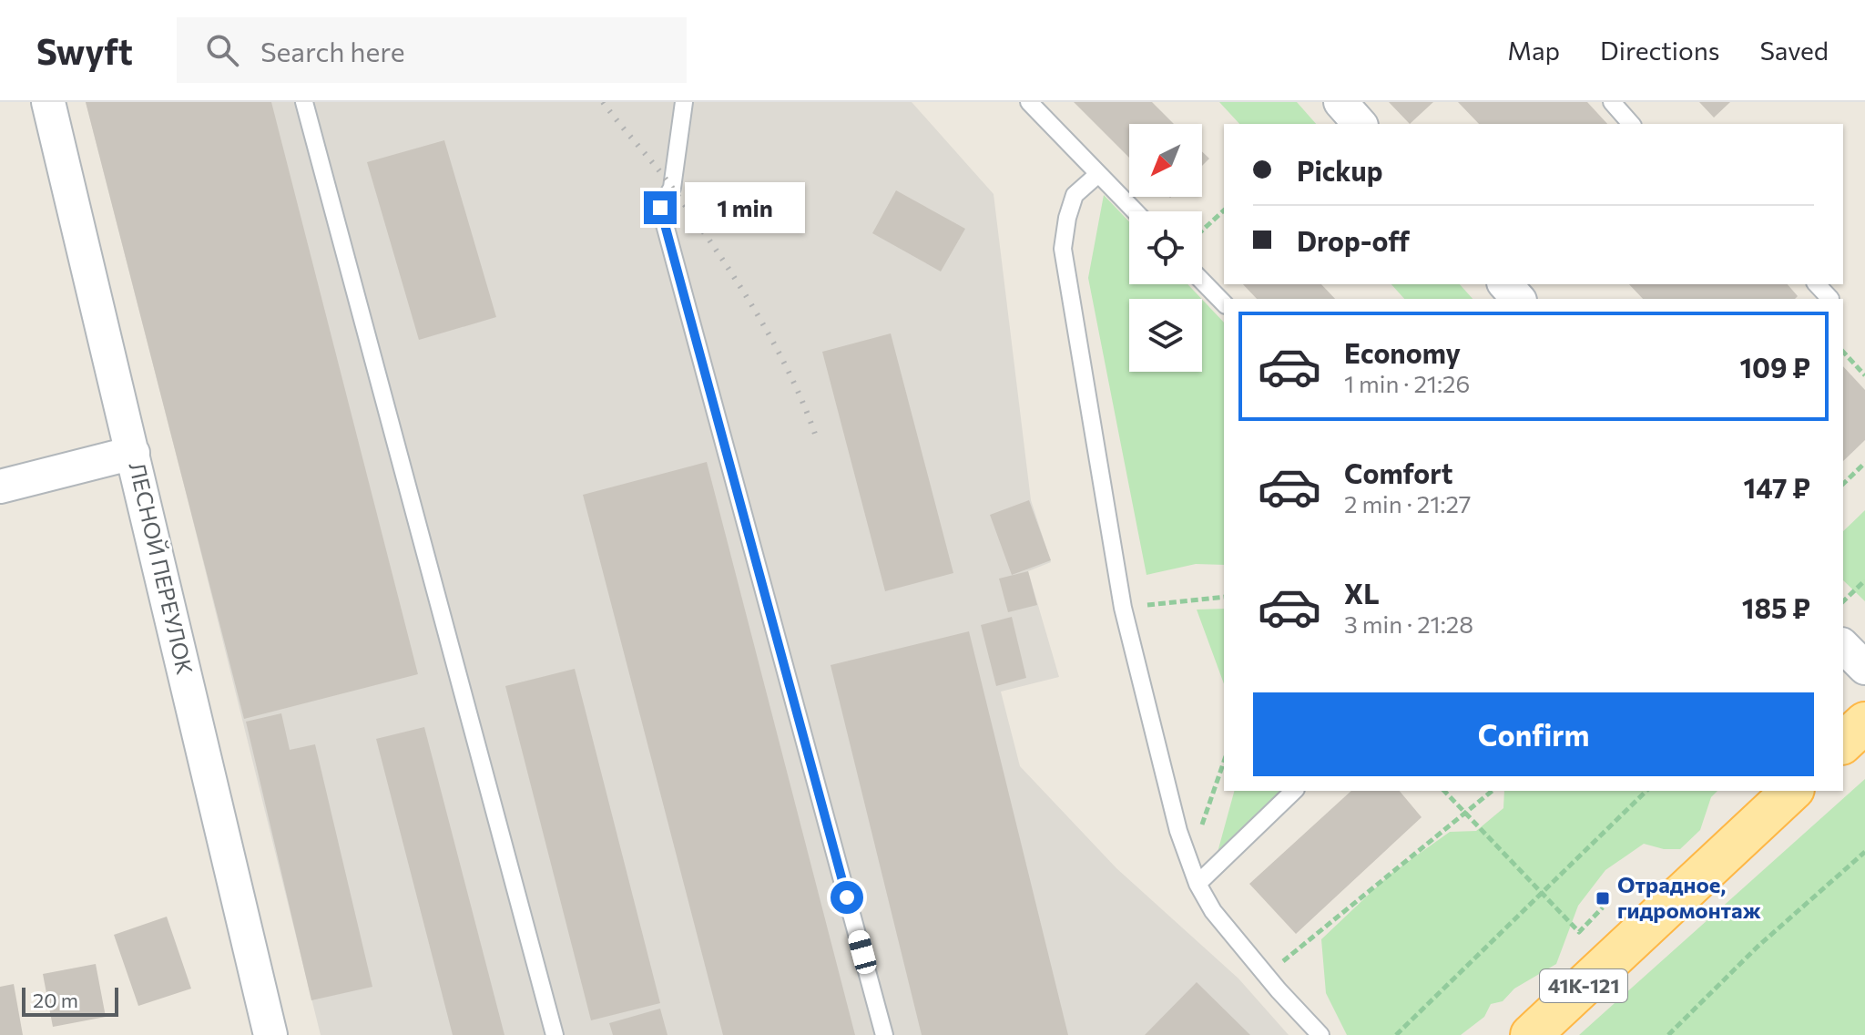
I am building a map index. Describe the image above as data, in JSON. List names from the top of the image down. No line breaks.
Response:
{"streets":{"main road":["41К-121"],"street":["ЛЕСНОЙ ПЕРЕУЛОК"]},"places":{"transit":["Отрадное, гидромонтаж"]},"scale_bar":"20 m","north":"bottom left","page":{"header":"Swyft","search":"Search here","nav":["Map","Directions","Saved"],"banner":["Pickup","Drop-off"],"bubble":"1 min","list":[{"name":"Economy","note":"1 min · 21:26","value":"109 ₽"},{"name":"Comfort","note":"2 min · 21:27","value":"147 ₽"},{"name":"XL","note":"3 min · 21:28","value":"185 ₽"}],"buttons":"Confirm","scale":"20 m"}}
